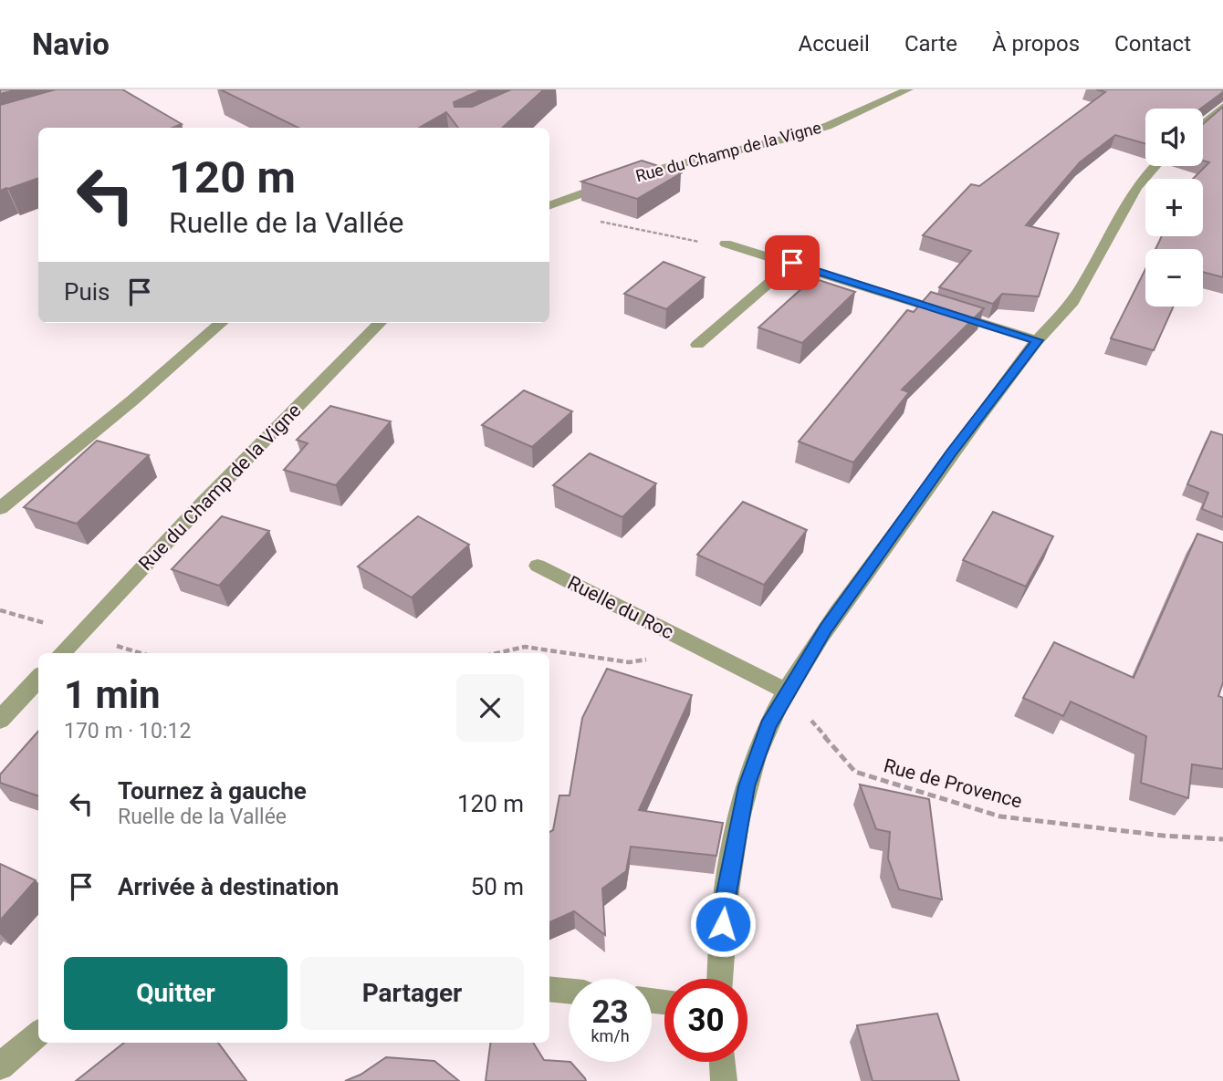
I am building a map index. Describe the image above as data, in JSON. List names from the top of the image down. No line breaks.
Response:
{"streets":{"street":["Rue du Champ de la Vigne","Ruelle du Roc"],"path":["Rue de Provence"]},"crossings":[["Ruelle du Roc","Rue de Provence"]],"page":{"header":"Navio","nav":["Accueil","Carte","À propos","Contact"],"map_buttons":["+","−"],"turn":["120 m","Ruelle de la Vallée"],"then":"Puis","heading":["1 min","170 m · 10:12"],"list":[{"name":"Tournez à gauche","note":"Ruelle de la Vallée","value":"120 m"},{"name":"Arrivée à destination","value":"50 m"}],"buttons":["Quitter","Partager"],"speed":"23 km/h","limit":"30"}}
